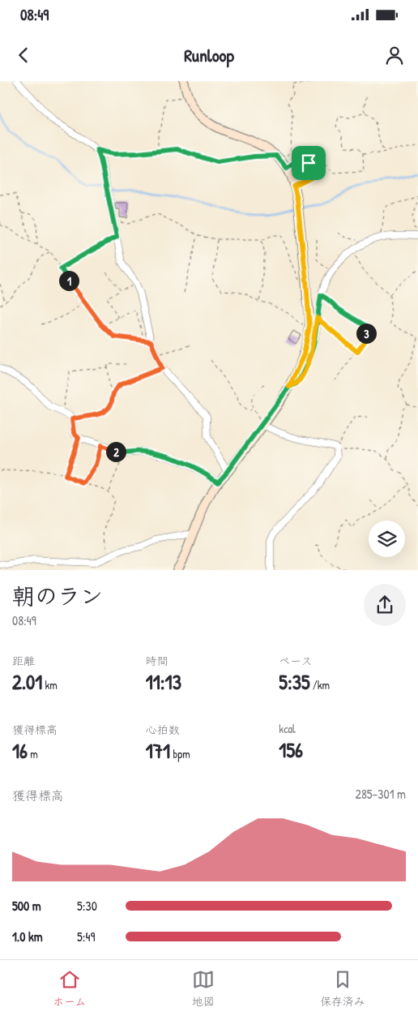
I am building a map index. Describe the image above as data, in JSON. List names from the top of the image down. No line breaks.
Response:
{"page":{"status":"08:49","header":"Runloop","pins":["1","3","2"],"heading":["朝のラン","08:49"],"stats":[["距離","2.01 km"],["時間","11:13"],["ペース","5:35 /km"],["獲得標高","16 m"],["心拍数","171 bpm"],["kcal","156"]],"chart":["獲得標高","285–301 m"],"list":[{"name":"500 m","note":"5:30"},{"name":"1.0 km","note":"5:49"}],"tabs":["ホーム","地図","保存済み"]}}
